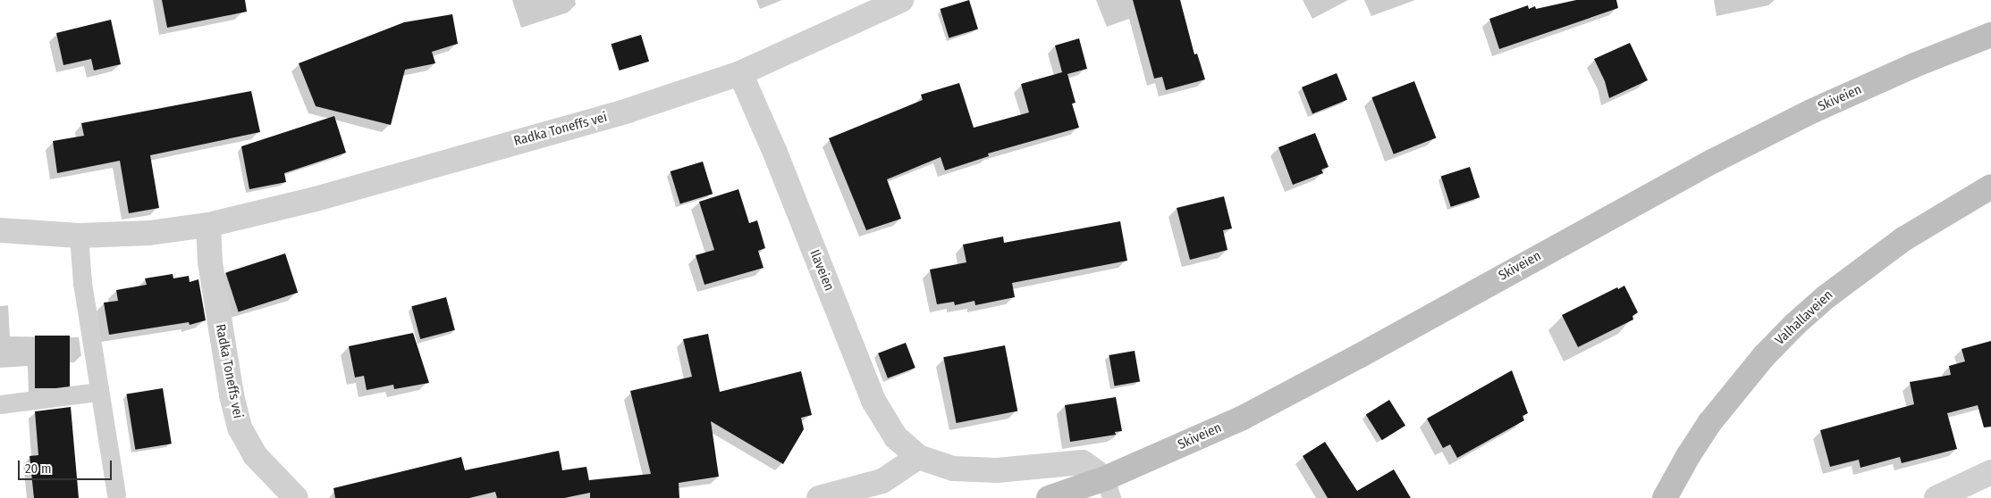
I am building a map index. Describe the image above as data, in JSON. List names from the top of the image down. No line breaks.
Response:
{"streets":{"main road":["Skiveien","Valhallaveien"],"street":["Radka Toneffs vei","Ilaveien"]},"crossings":[["Skiveien","Ilaveien"],["Radka Toneffs vei","Ilaveien"]],"scale_bar":"20 m"}
